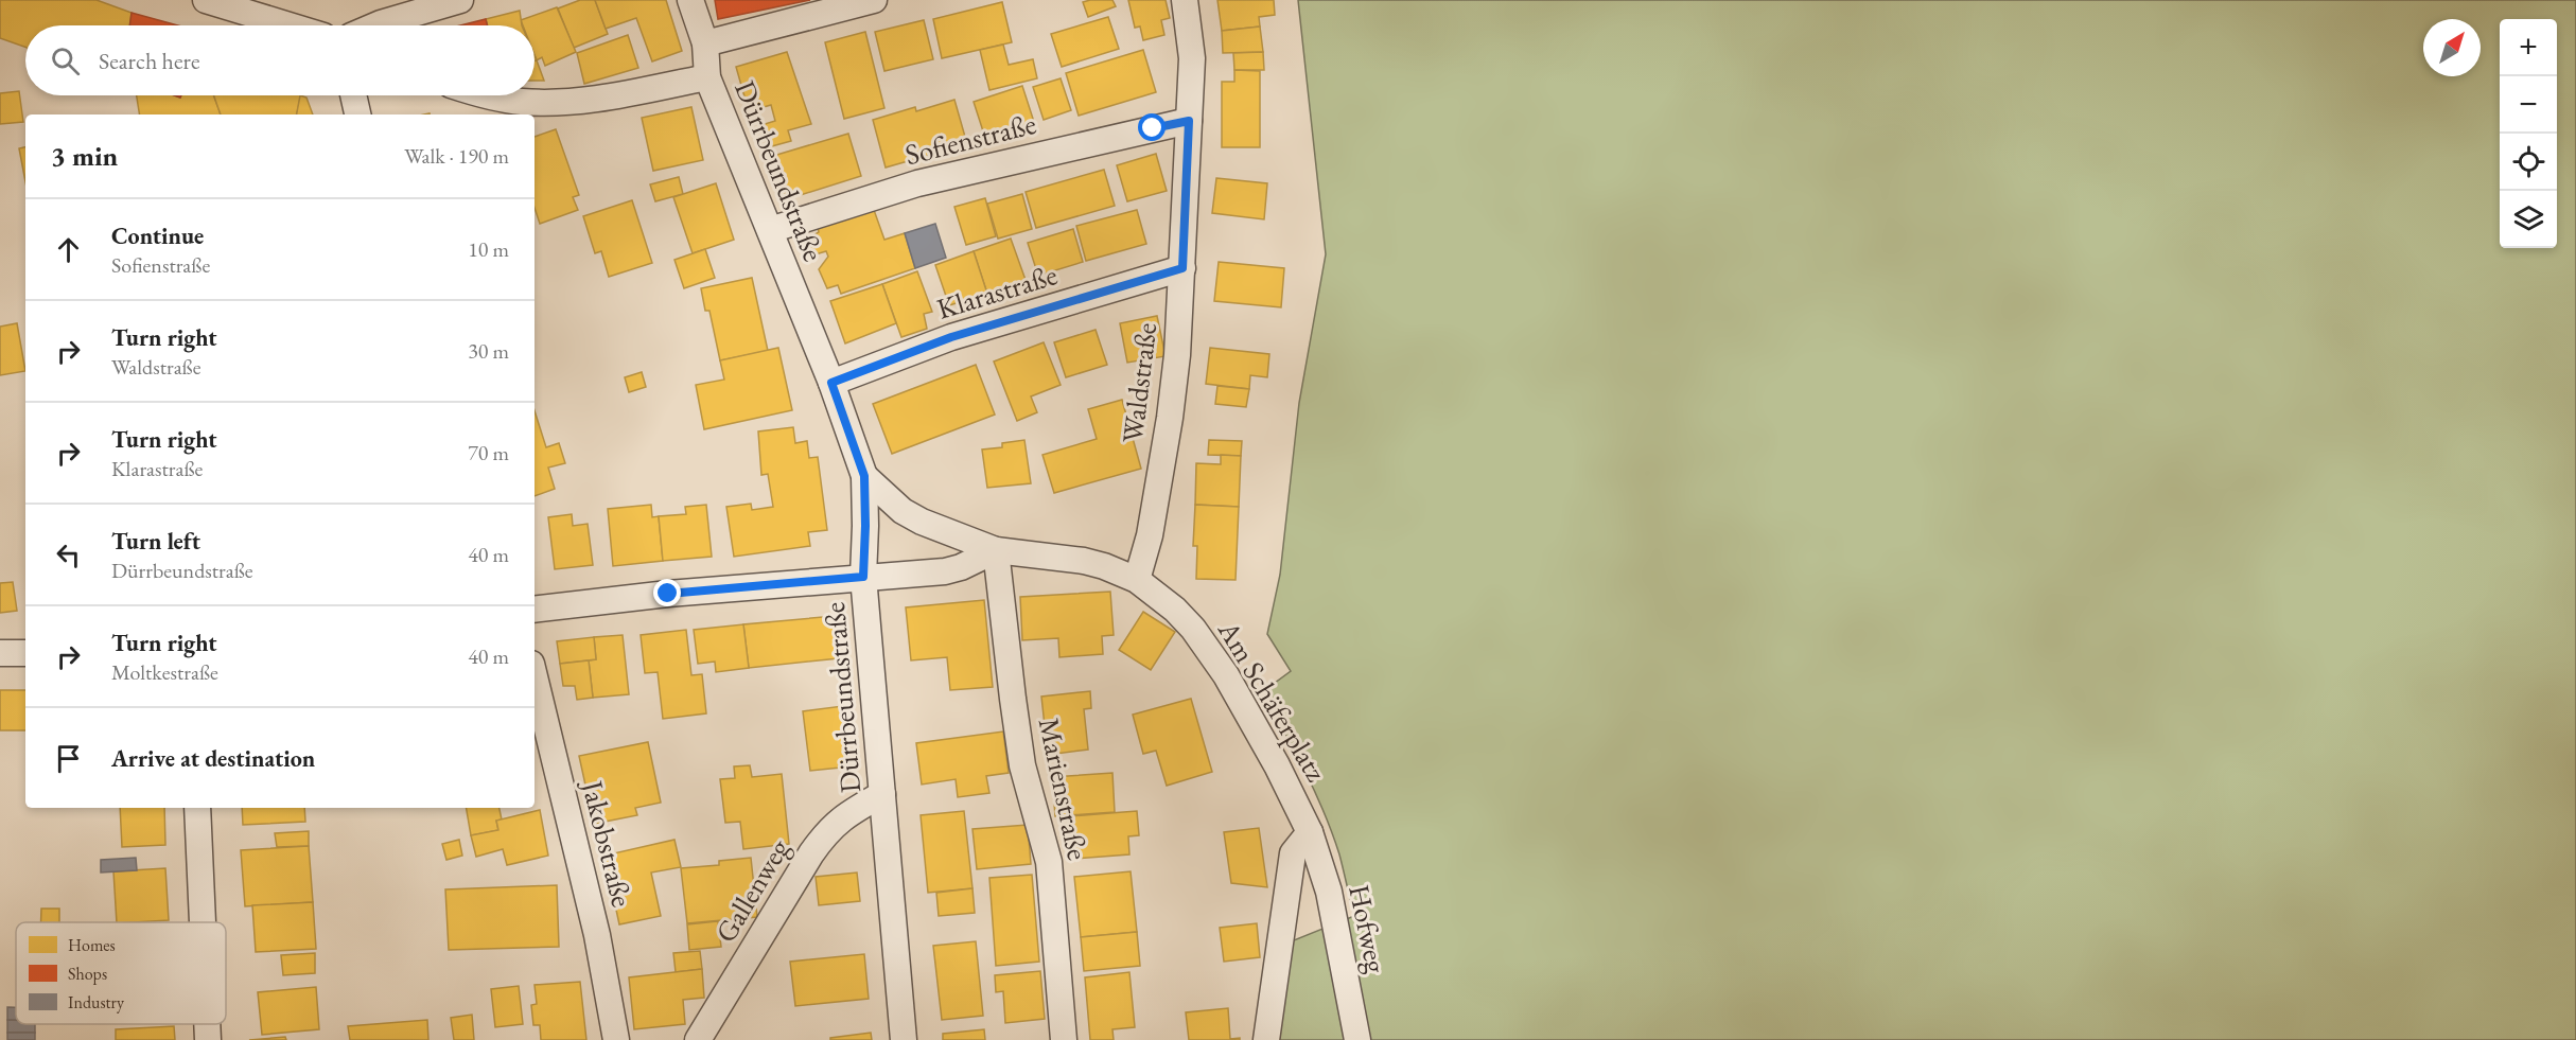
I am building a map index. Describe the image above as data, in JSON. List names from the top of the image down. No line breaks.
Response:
{"streets":{"street":["Sofienstraße","Dürrbeundstraße","Klarastraße","Waldstraße","Am Schäferplatz","Marienstraße","Jakobstraße","Gallenweg","Hofweg"]},"crossings":[["Sofienstraße","Dürrbeundstraße"],["Sofienstraße","Waldstraße"],["Dürrbeundstraße","Klarastraße"],["Dürrbeundstraße","Am Schäferplatz"],["Dürrbeundstraße","Gallenweg"],["Klarastraße","Waldstraße"],["Waldstraße","Am Schäferplatz"],["Am Schäferplatz","Marienstraße"],["Am Schäferplatz","Hofweg"]],"legend":["Homes","Shops","Industry"],"north":"top right","page":{"map_buttons":["+","−"],"search":"Search here","heading":["3 min","Walk · 190 m"],"list":[["Continue","Sofienstraße","10 m"],["Turn right","Waldstraße","30 m"],["Turn right","Klarastraße","70 m"],["Turn left","Dürrbeundstraße","40 m"],["Turn right","Moltkestraße","40 m"],"Arrive at destination"]}}
